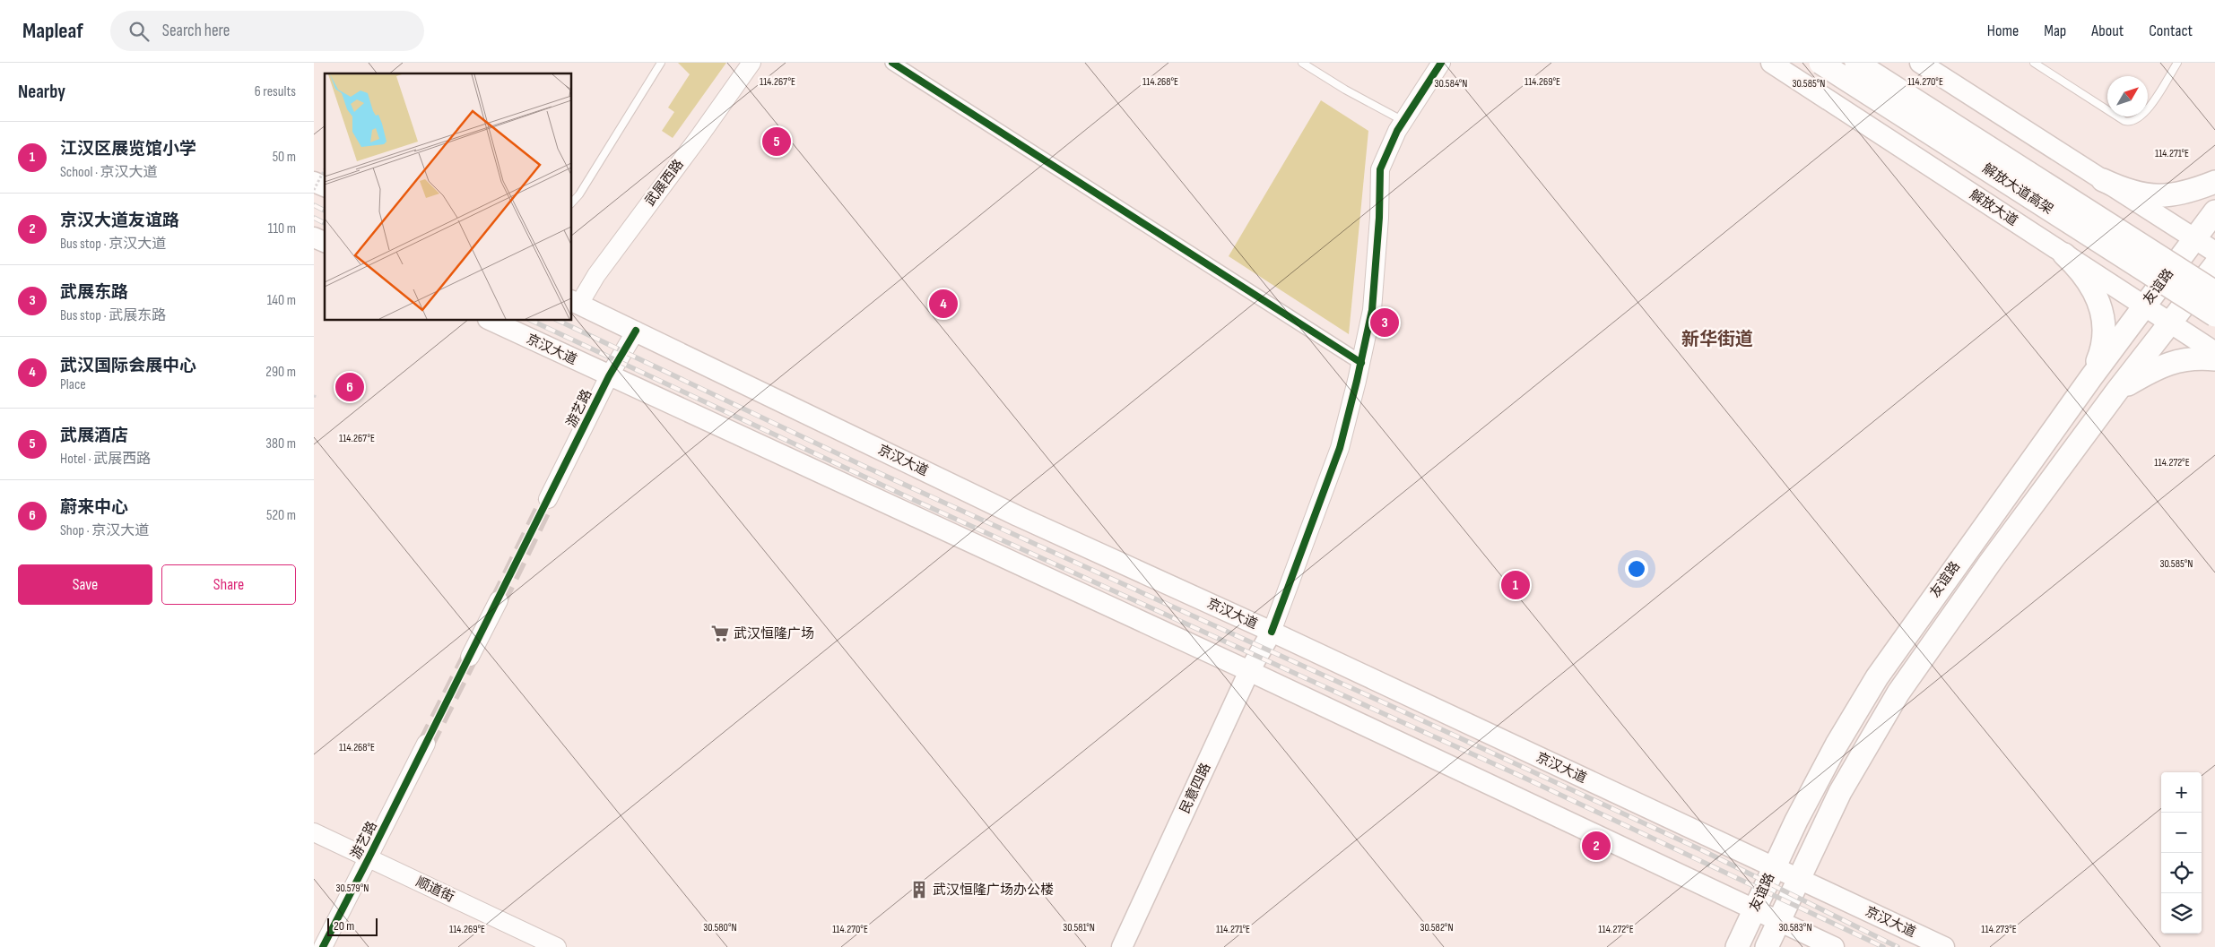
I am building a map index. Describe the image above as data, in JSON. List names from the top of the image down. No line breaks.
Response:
{"streets":{"main road":["解放大道高架","解放大道","友谊路","京汉大道","民意四路"],"street":["武展西路","游艺路","顺道街"]},"crossings":[["武展西路","京汉大道"],["解放大道","友谊路"],["友谊路","京汉大道"],["京汉大道","游艺路"],["京汉大道","民意四路"],["游艺路","顺道街"]],"districts":["新华街道"],"places":{"supermarket":["武汉恒隆广场"],"building":["武汉恒隆广场办公楼"]},"scale_bar":"20 m","north":"top right","page":{"header":"Mapleaf","search":"Search here","nav":["Home","Map","About","Contact"],"heading":["Nearby","6 results"],"list":[{"mark":"1","name":"江汉区展览馆小学","note":"School · 京汉大道","value":"50 m"},{"mark":"2","name":"京汉大道友谊路","note":"Bus stop · 京汉大道","value":"110 m"},{"mark":"3","name":"武展东路","note":"Bus stop · 武展东路","value":"140 m"},{"mark":"4","name":"武汉国际会展中心","note":"Place","value":"290 m"},{"mark":"5","name":"武展酒店","note":"Hotel · 武展西路","value":"380 m"},{"mark":"6","name":"蔚来中心","note":"Shop · 京汉大道","value":"520 m"}],"pins":["5","4","3","6","1","2"],"buttons":["Save","Share"],"map_buttons":["+","−"],"scale":"20 m"},"coordinates":["114.267°E","114.268°E","114.269°E","114.270°E","30.584°N","30.585°N","114.271°E","114.272°E","30.579°N","30.580°N","30.581°N","30.582°N","30.583°N","114.273°E"]}
